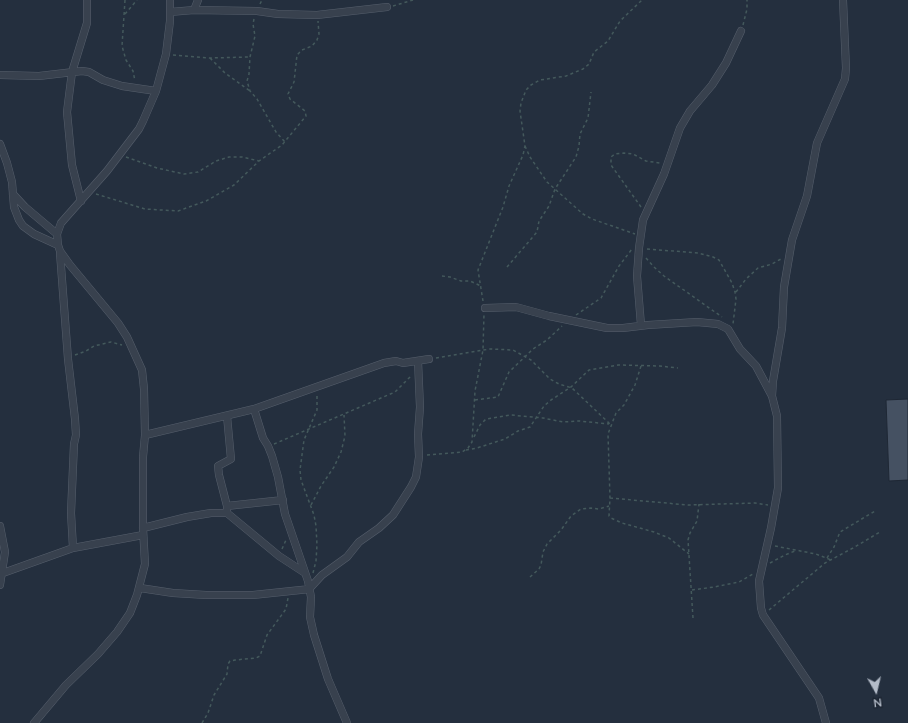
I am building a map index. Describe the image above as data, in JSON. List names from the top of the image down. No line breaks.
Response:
{"north":"bottom"}
